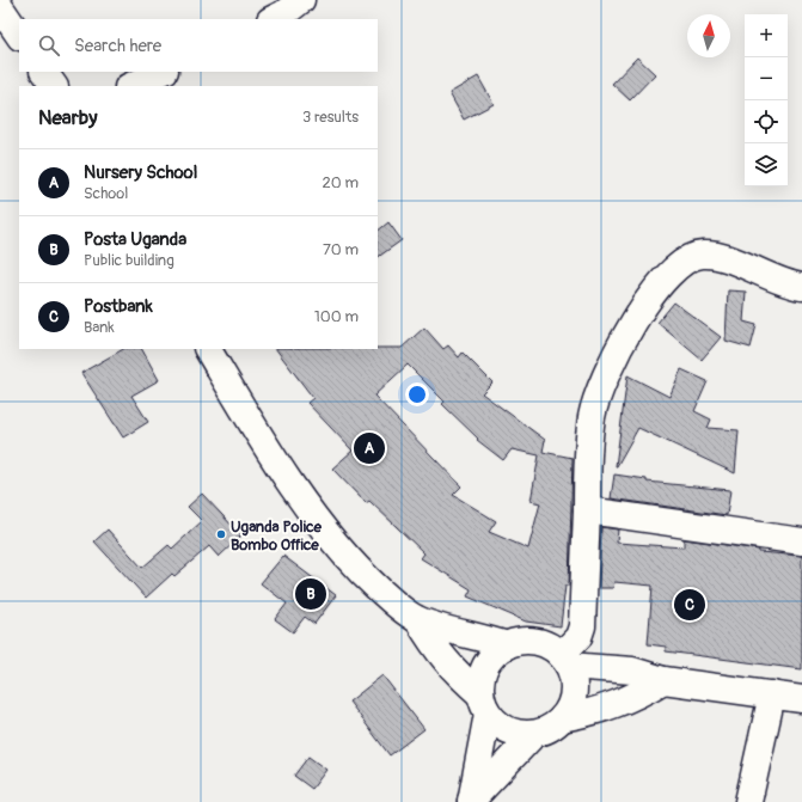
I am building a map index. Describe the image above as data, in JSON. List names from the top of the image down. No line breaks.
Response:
{"places":["Uganda Police Bombo Office"],"north":"top","page":{"map_buttons":["+","−"],"search":"Search here","heading":["Nearby","3 results"],"list":[{"mark":"A","name":"Nursery School","note":"School","value":"20 m"},{"mark":"B","name":"Posta Uganda","note":"Public building","value":"70 m"},{"mark":"C","name":"Postbank","note":"Bank","value":"100 m"}],"pins":["A","B","C"]}}
